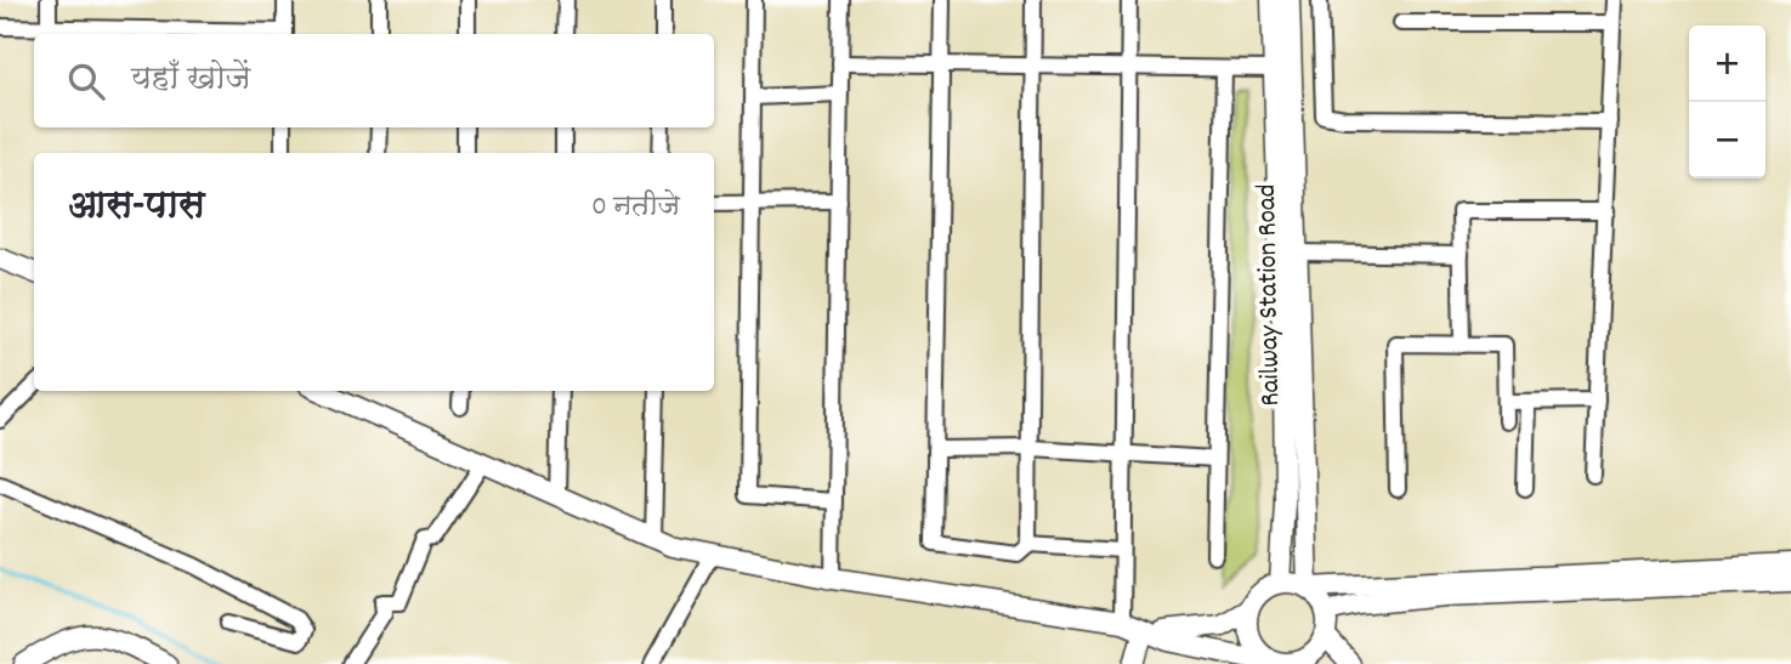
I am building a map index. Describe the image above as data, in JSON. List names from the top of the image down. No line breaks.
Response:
{"streets":{"street":["Railway Station Road"]},"page":{"map_buttons":["+","−"],"search":"यहाँ खोजें","heading":["आस-पास","0 नतीजे"]}}
